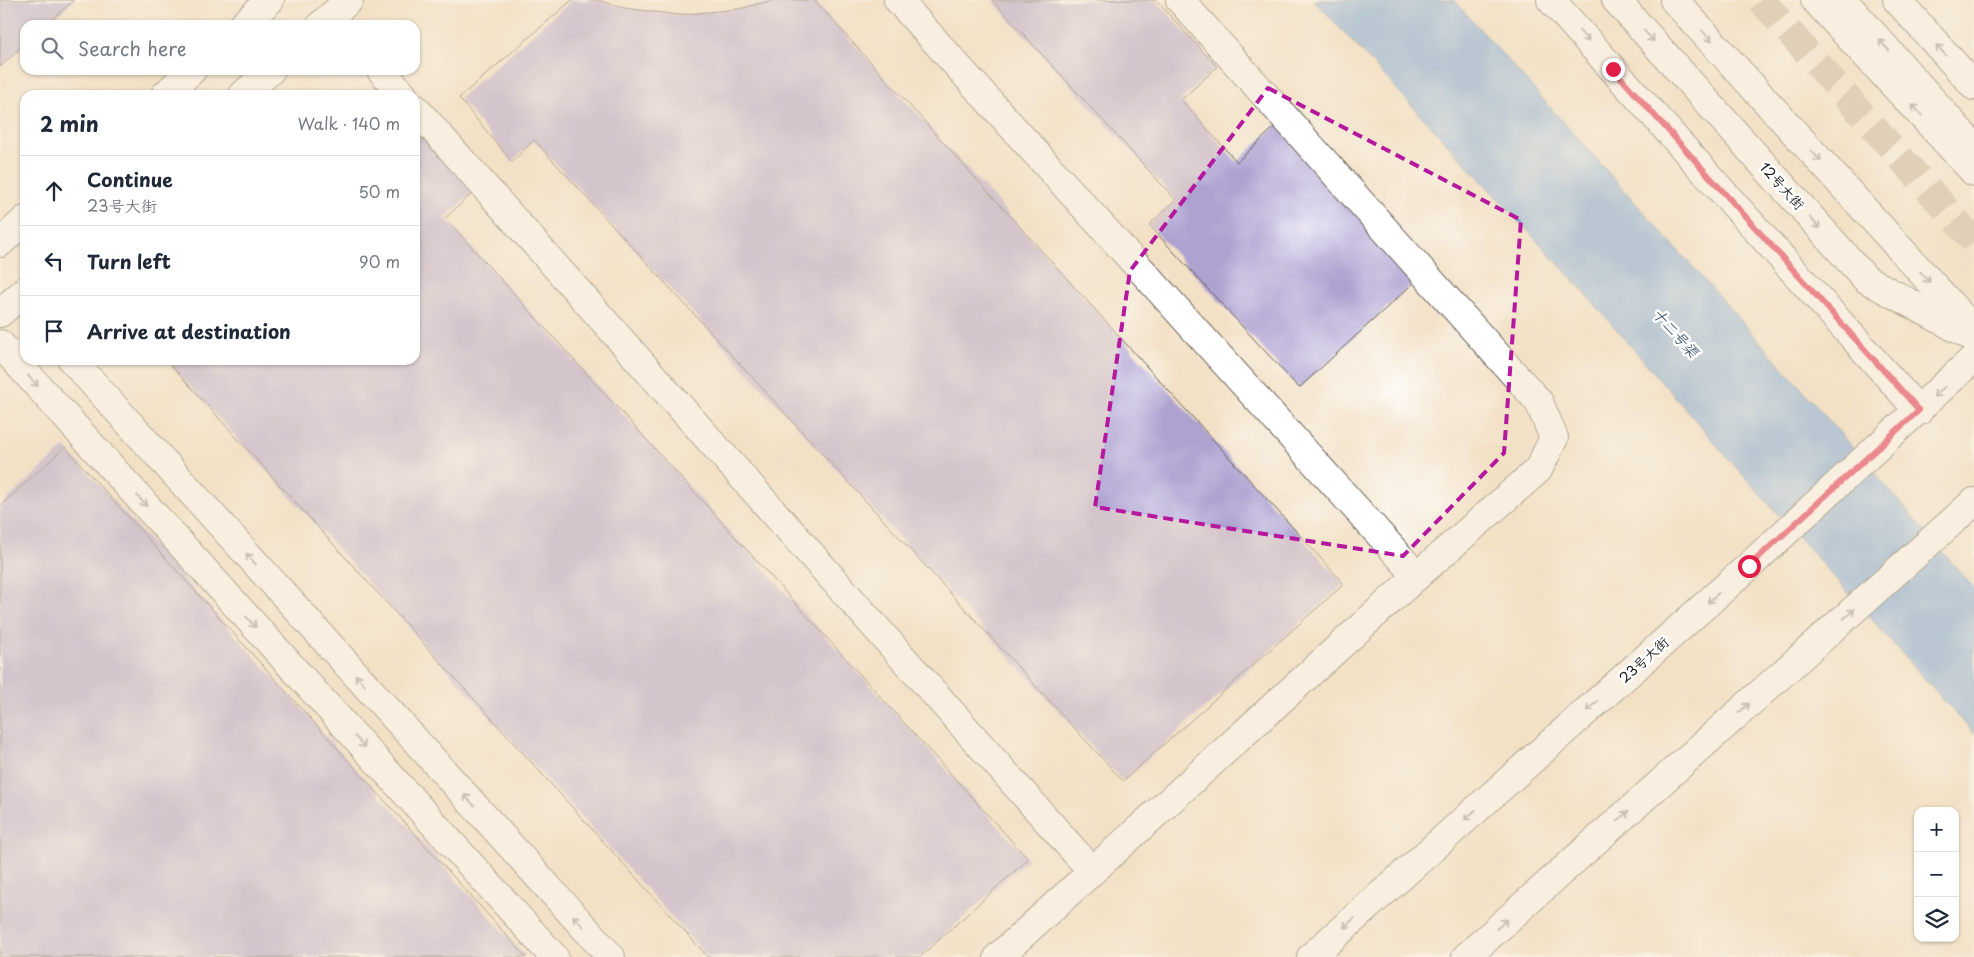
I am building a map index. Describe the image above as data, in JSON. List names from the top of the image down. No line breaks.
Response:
{"streets":{"main road":["12号大街","23号大街"]},"water":["十二号渠"],"page":{"search":"Search here","heading":["2 min","Walk · 140 m"],"list":[["Continue","23号大街","50 m"],["Turn left","90 m"],"Arrive at destination"],"map_buttons":["+","−"]}}
